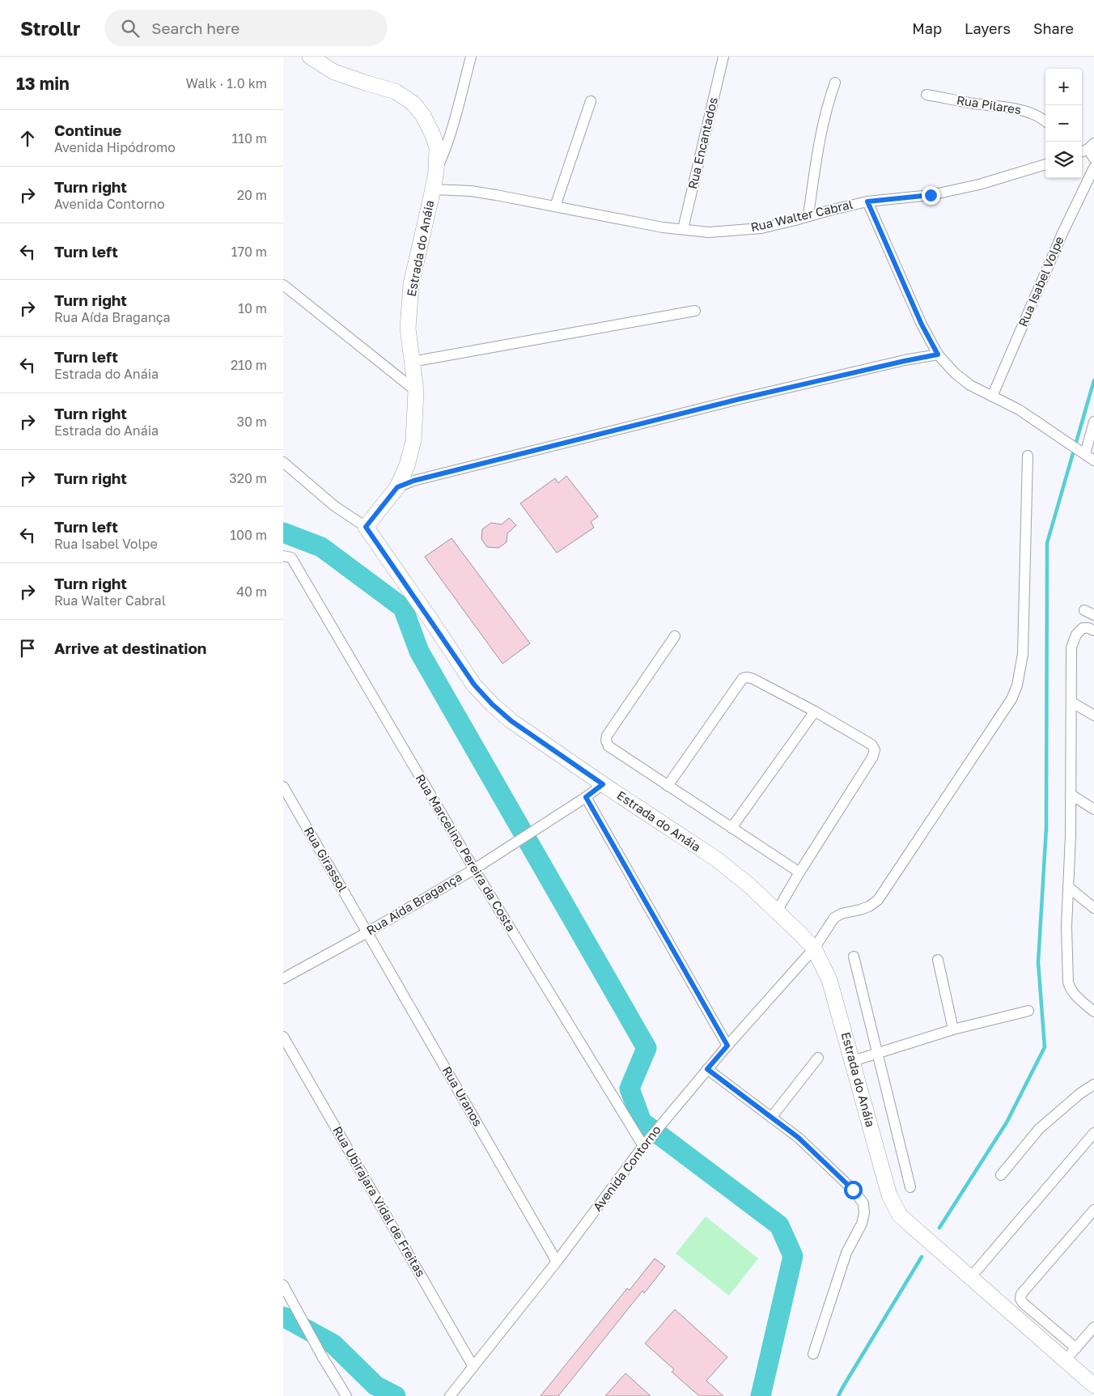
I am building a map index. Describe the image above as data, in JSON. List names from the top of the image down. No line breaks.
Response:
{"streets":{"street":["Rua Pilares","Rua Encantados","Rua Walter Cabral","Estrada do Anáia","Rua Isabel Volpe","Rua Marcelino Pereira da Costa","Rua Girassol","Rua Aída Bragança","Rua Uranos","Avenida Contorno","Rua Ubirajara Vidal de Freitas"]},"crossings":[["Rua Encantados","Rua Walter Cabral"],["Rua Walter Cabral","Estrada do Anáia"],["Estrada do Anáia","Rua Aída Bragança"],["Estrada do Anáia","Avenida Contorno"],["Rua Marcelino Pereira da Costa","Rua Aída Bragança"],["Rua Marcelino Pereira da Costa","Avenida Contorno"],["Rua Girassol","Rua Aída Bragança"],["Rua Girassol","Rua Uranos"],["Rua Aída Bragança","Rua Uranos"],["Rua Uranos","Avenida Contorno"],["Avenida Contorno","Rua Ubirajara Vidal de Freitas"]],"page":{"header":"Strollr","search":"Search here","nav":["Map","Layers","Share"],"heading":["13 min","Walk · 1.0 km"],"map_buttons":["+","−"],"list":[["Continue","Avenida Hipódromo","110 m"],["Turn right","Avenida Contorno","20 m"],["Turn left","170 m"],["Turn right","Rua Aída Bragança","10 m"],["Turn left","Estrada do Anáia","210 m"],["Turn right","Estrada do Anáia","30 m"],["Turn right","320 m"],["Turn left","Rua Isabel Volpe","100 m"],["Turn right","Rua Walter Cabral","40 m"],"Arrive at destination"]}}
